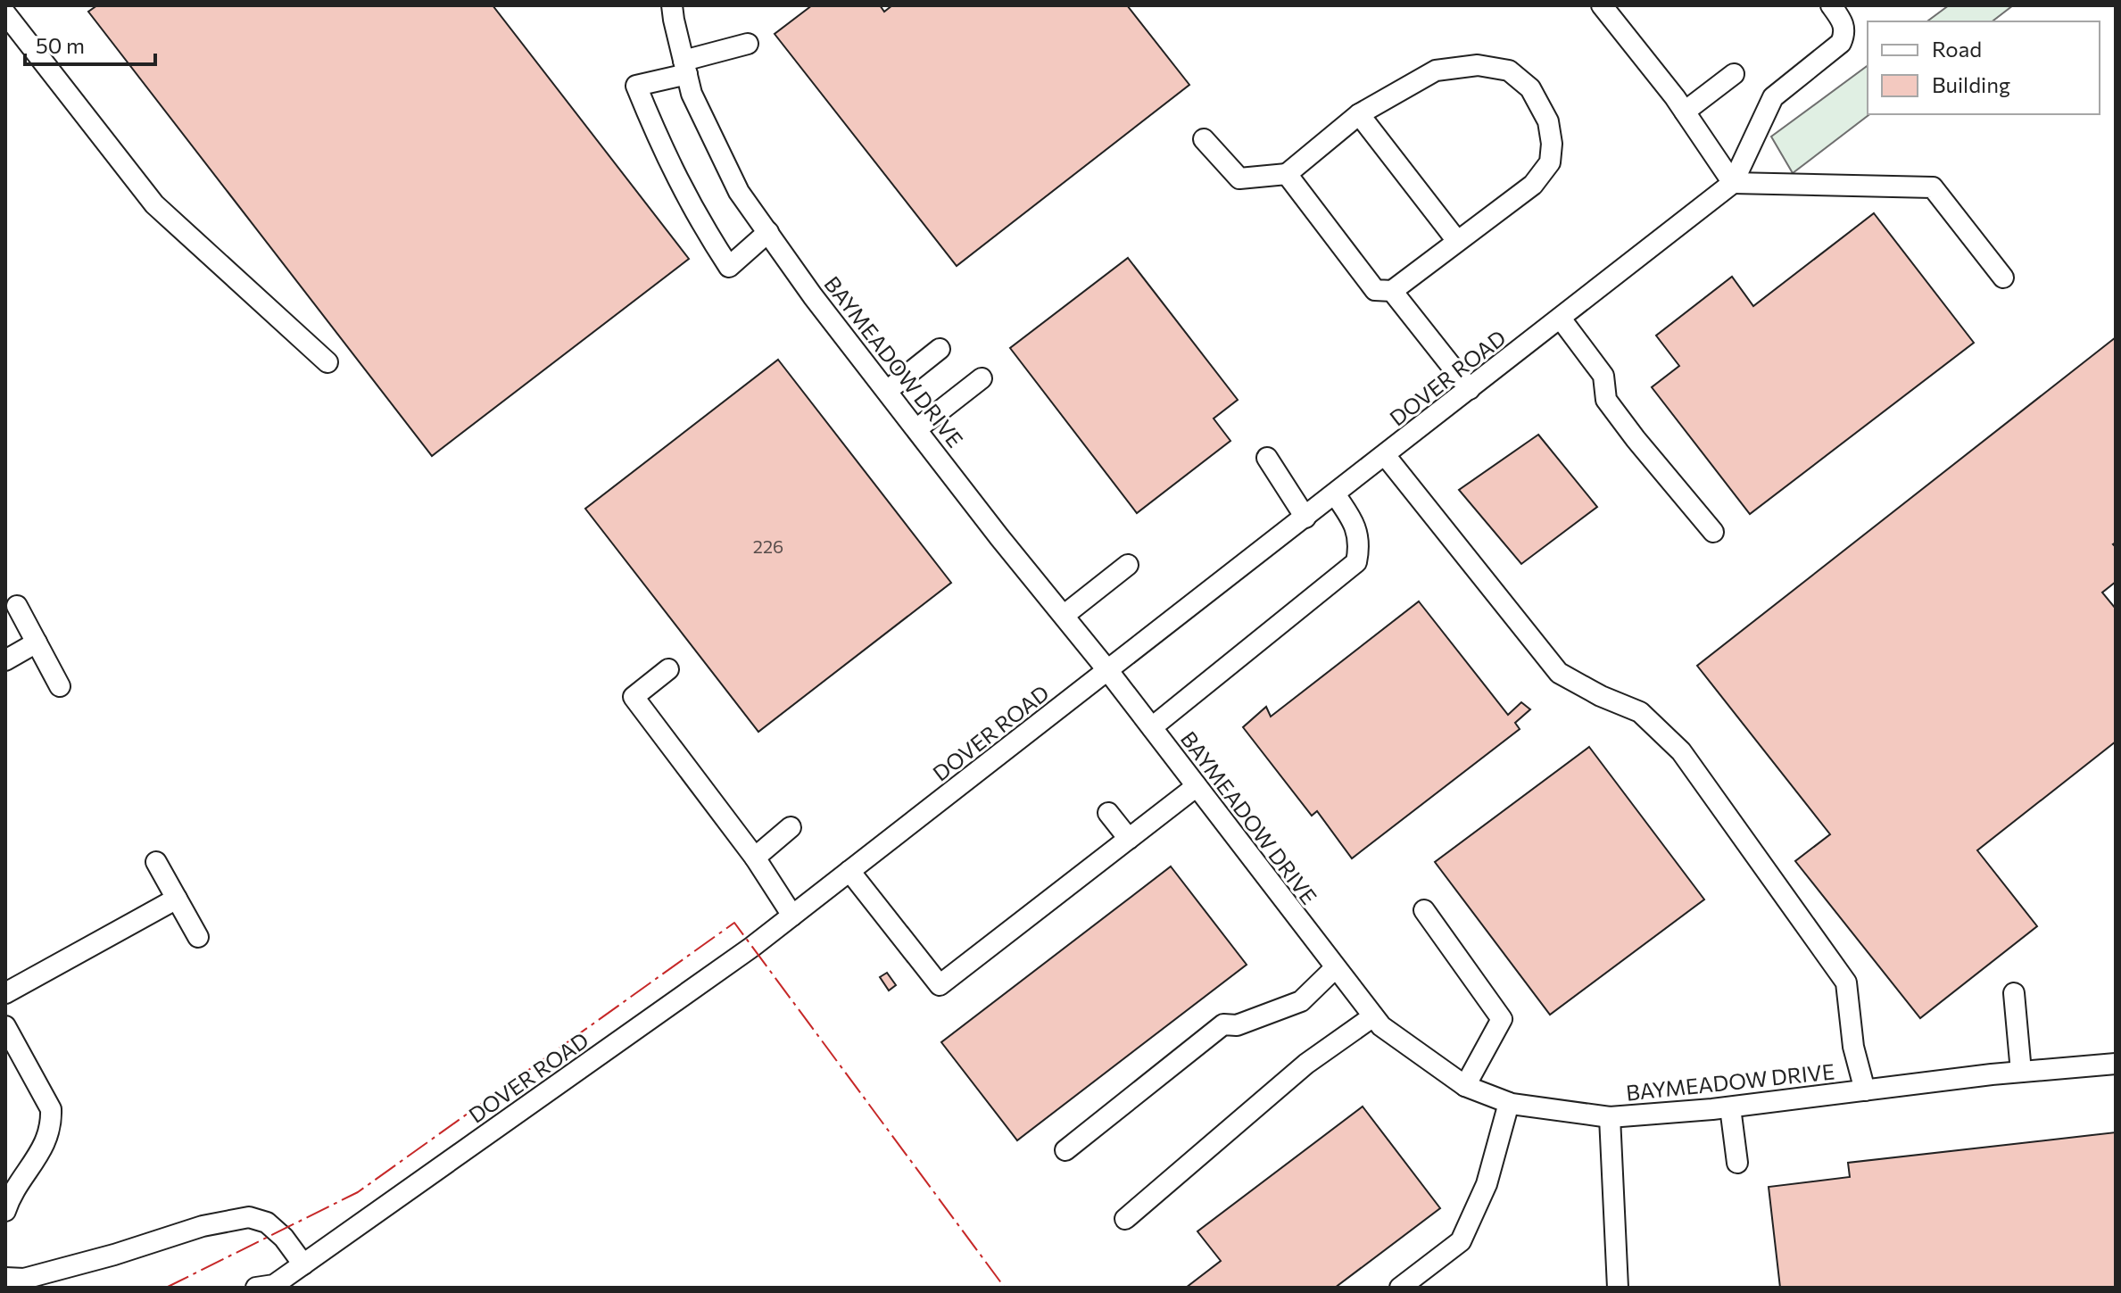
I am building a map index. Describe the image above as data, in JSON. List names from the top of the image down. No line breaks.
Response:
{"streets":{"street":["BAYMEADOW DRIVE","DOVER ROAD"]},"crossings":[["BAYMEADOW DRIVE","DOVER ROAD"]],"house_numbers":["226"],"legend":["Road","Building"],"scale_bar":"50 m"}
